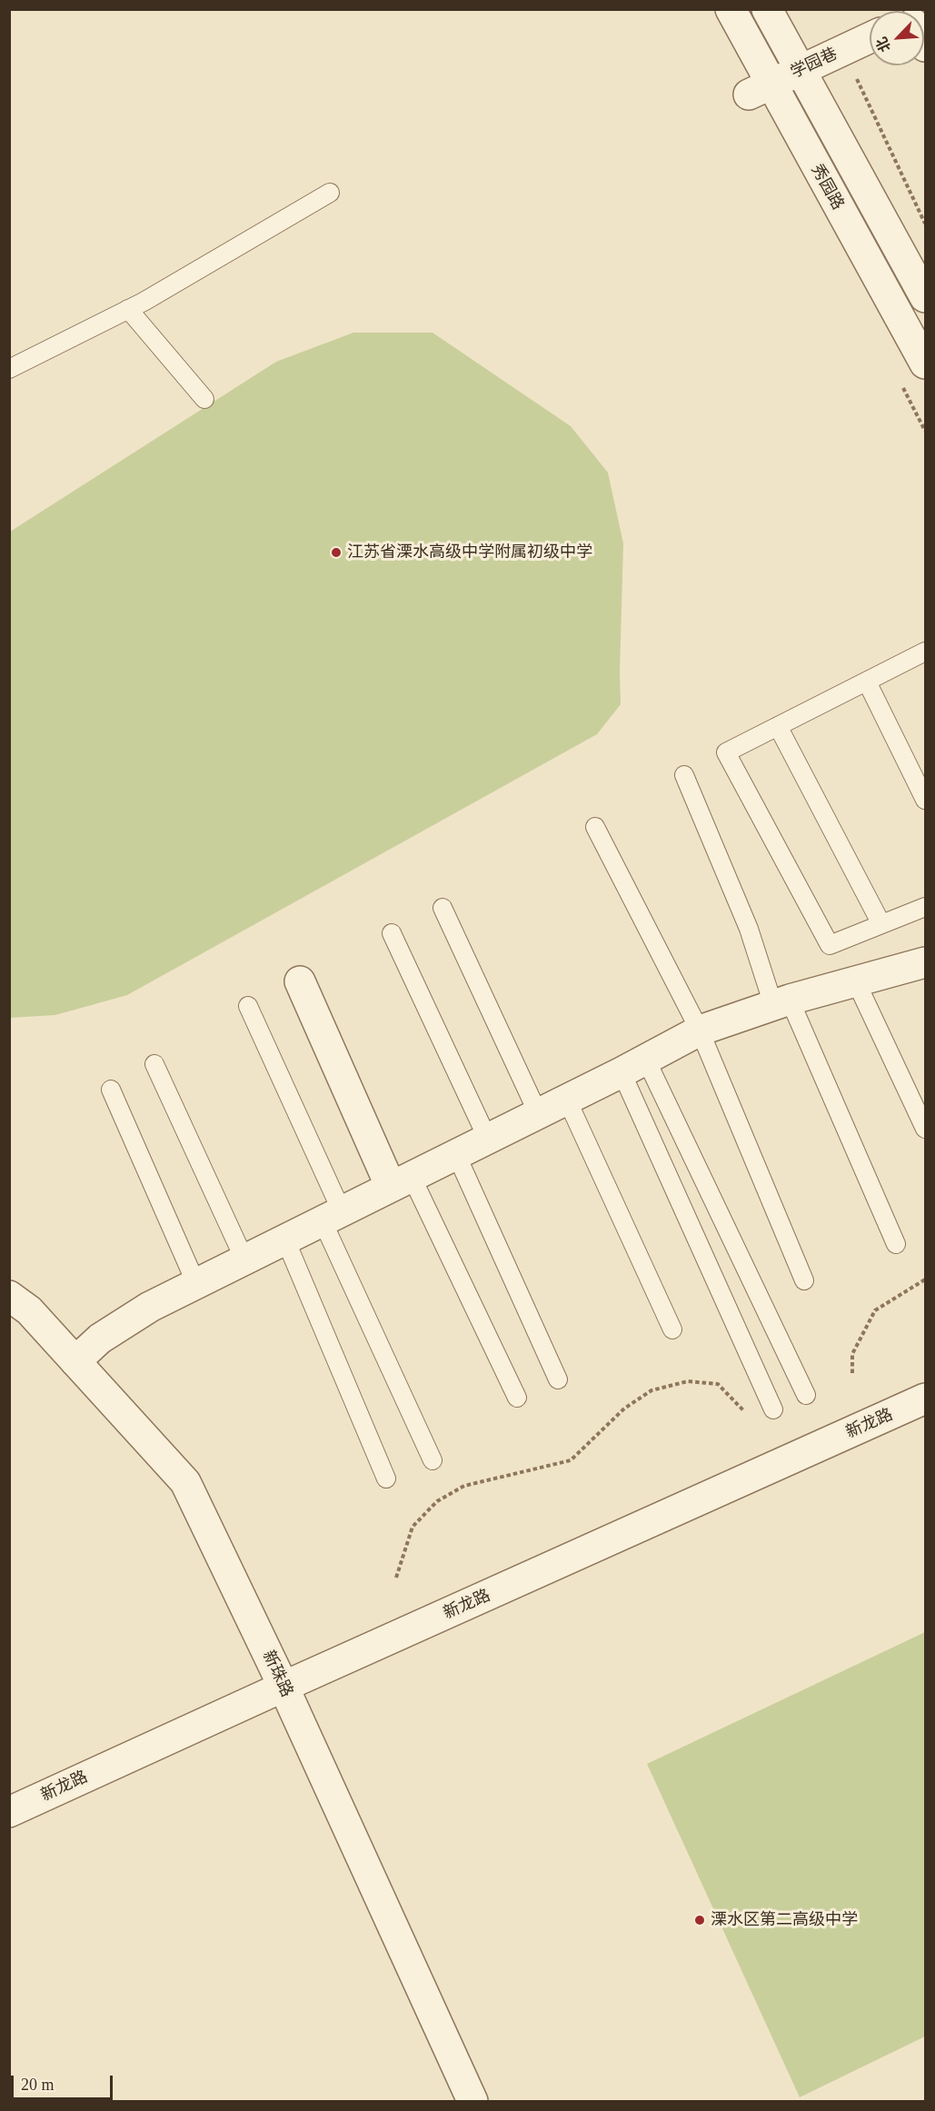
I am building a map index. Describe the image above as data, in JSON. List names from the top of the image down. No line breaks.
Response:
{"streets":{"street":["学园巷","秀园路","新龙路","新珠路"]},"crossings":[["学园巷","秀园路"],["新龙路","新珠路"]],"places":["江苏省溧水高级中学附属初级中学","溧水区第二高级中学"],"scale_bar":"20 m","north":"bottom left"}
